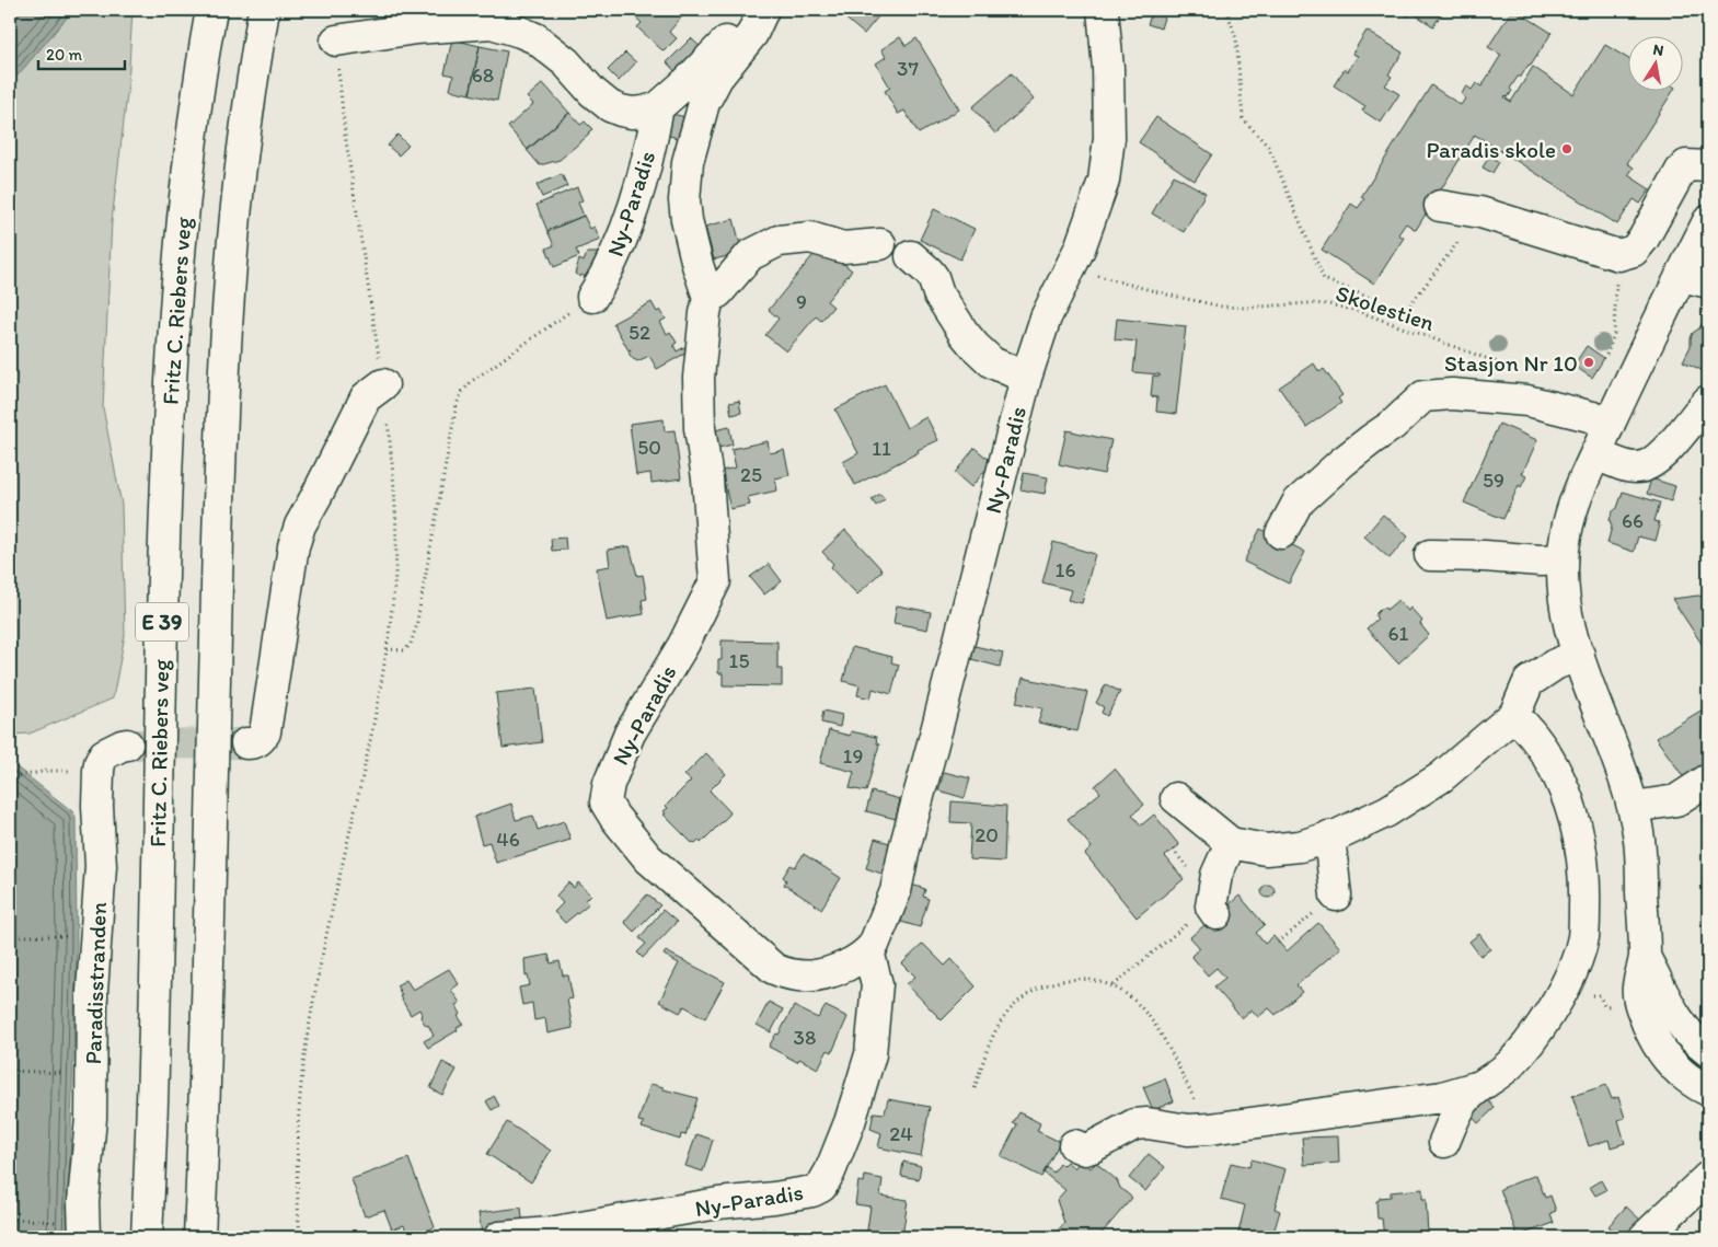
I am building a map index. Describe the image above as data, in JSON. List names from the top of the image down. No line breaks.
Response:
{"streets":{"main road":["Ny-Paradis","Fritz C. Riebers veg","E 39","Paradisstranden"],"path":["Skolestien"]},"crossings":[["Ny-Paradis","Skolestien"]],"places":["Paradis skole","Stasjon Nr 10"],"house_numbers":["37","68","9","52","50","11","25","59","66","16","61","15","19","20","46","38","24"],"scale_bar":"20 m","north":"top"}
